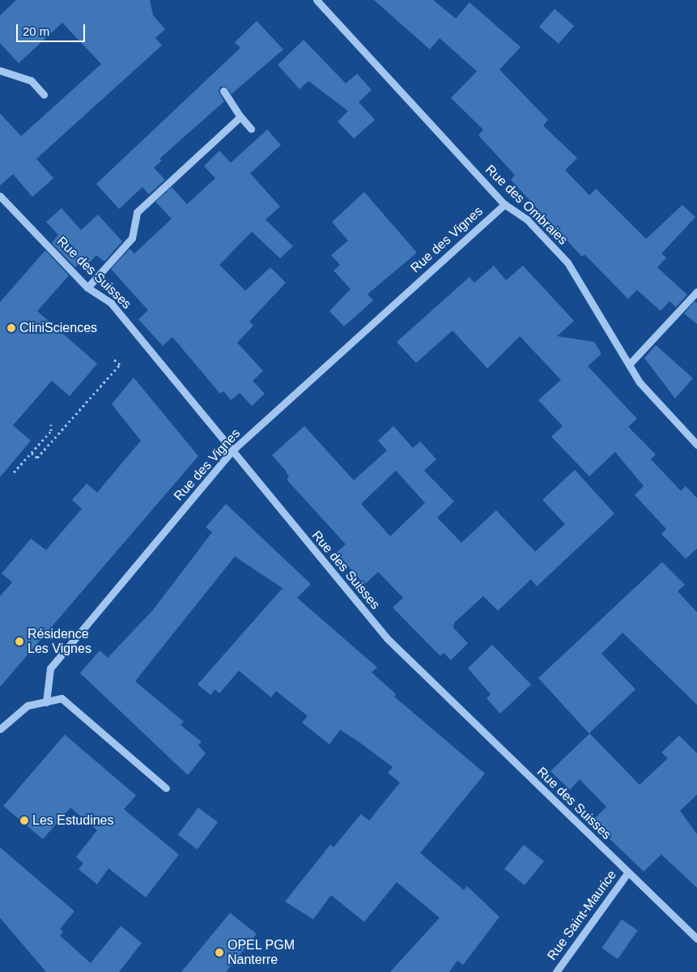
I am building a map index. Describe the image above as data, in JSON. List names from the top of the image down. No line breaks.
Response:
{"streets":{"street":["Rue des Ombraies","Rue des Vignes","Rue des Suisses","Rue Saint-Maurice"]},"crossings":[["Rue des Ombraies","Rue des Vignes"],["Rue des Vignes","Rue des Suisses"],["Rue des Suisses","Rue Saint-Maurice"]],"places":["CliniSciences","Résidence Les Vignes","Les Estudines","OPEL PGM Nanterre"],"scale_bar":"20 m"}
